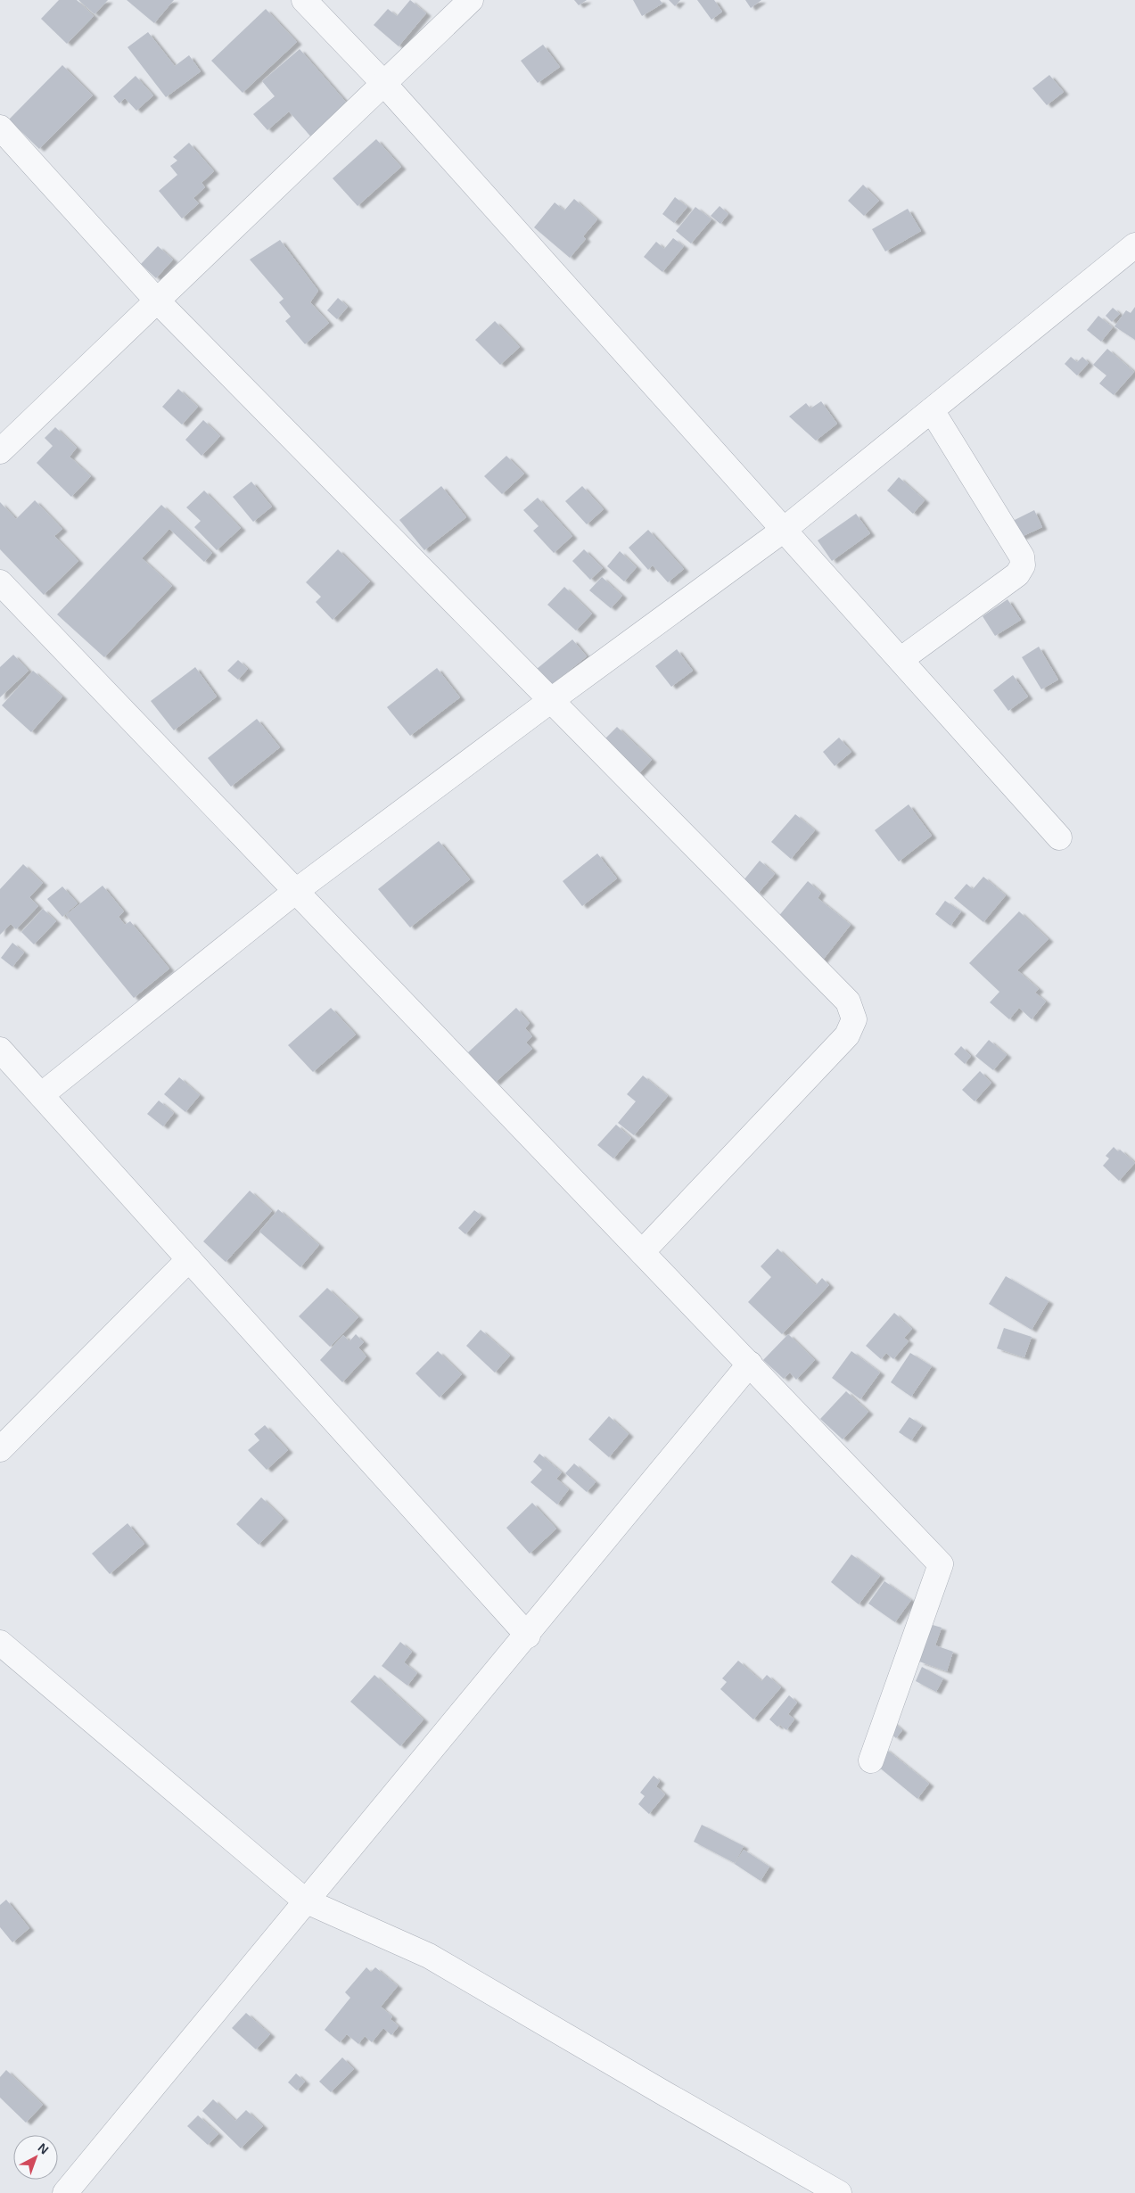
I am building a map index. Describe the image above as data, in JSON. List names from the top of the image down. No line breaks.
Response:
{"north":"top right"}
